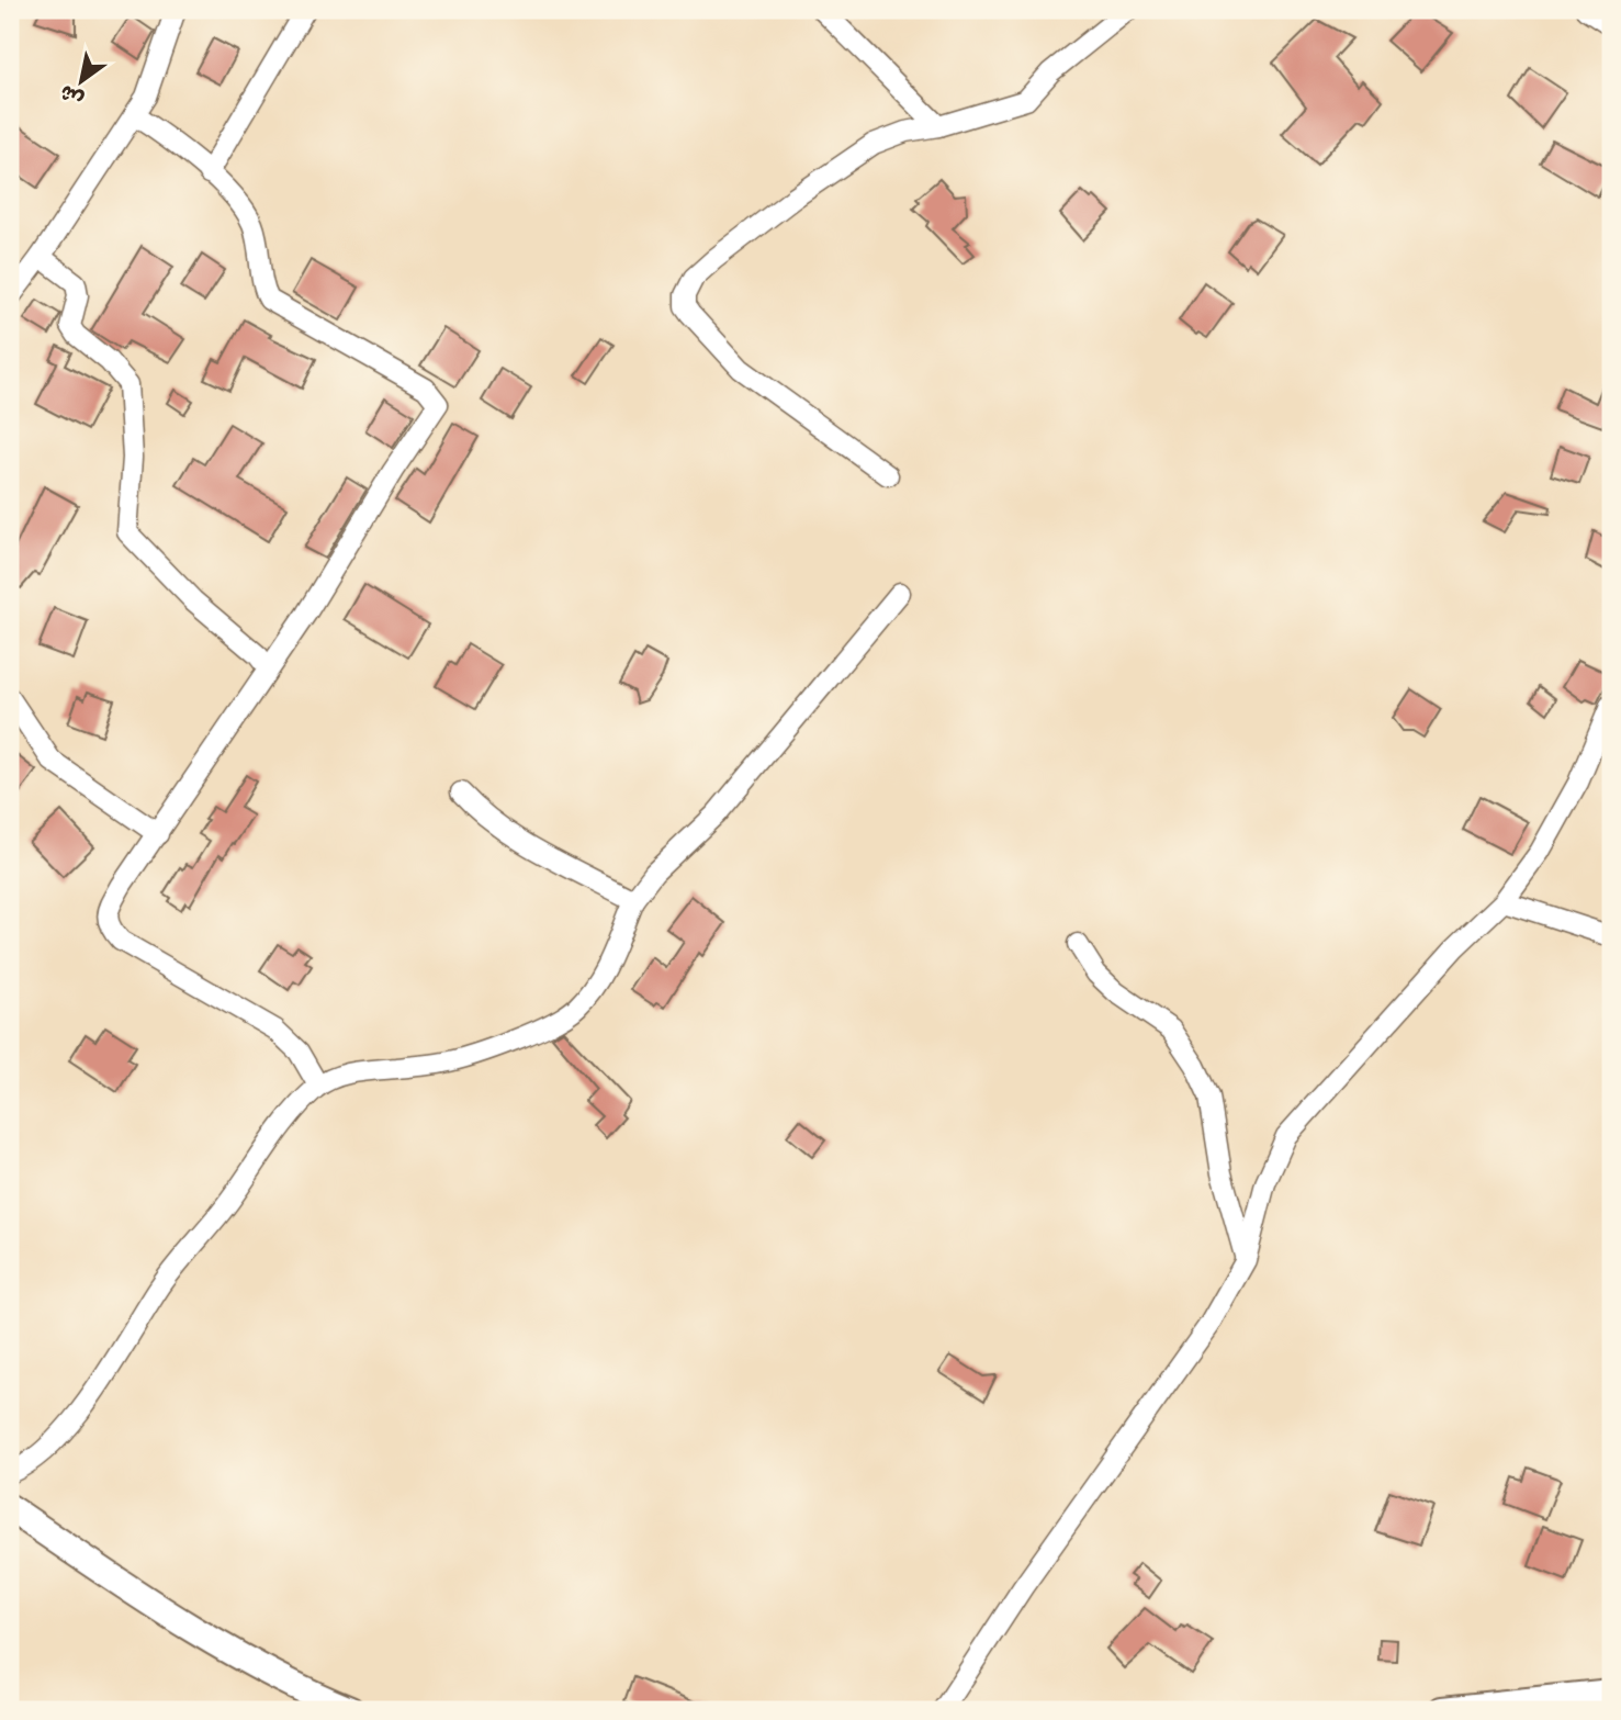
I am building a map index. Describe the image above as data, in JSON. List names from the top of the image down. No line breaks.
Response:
{"north":"bottom left"}
